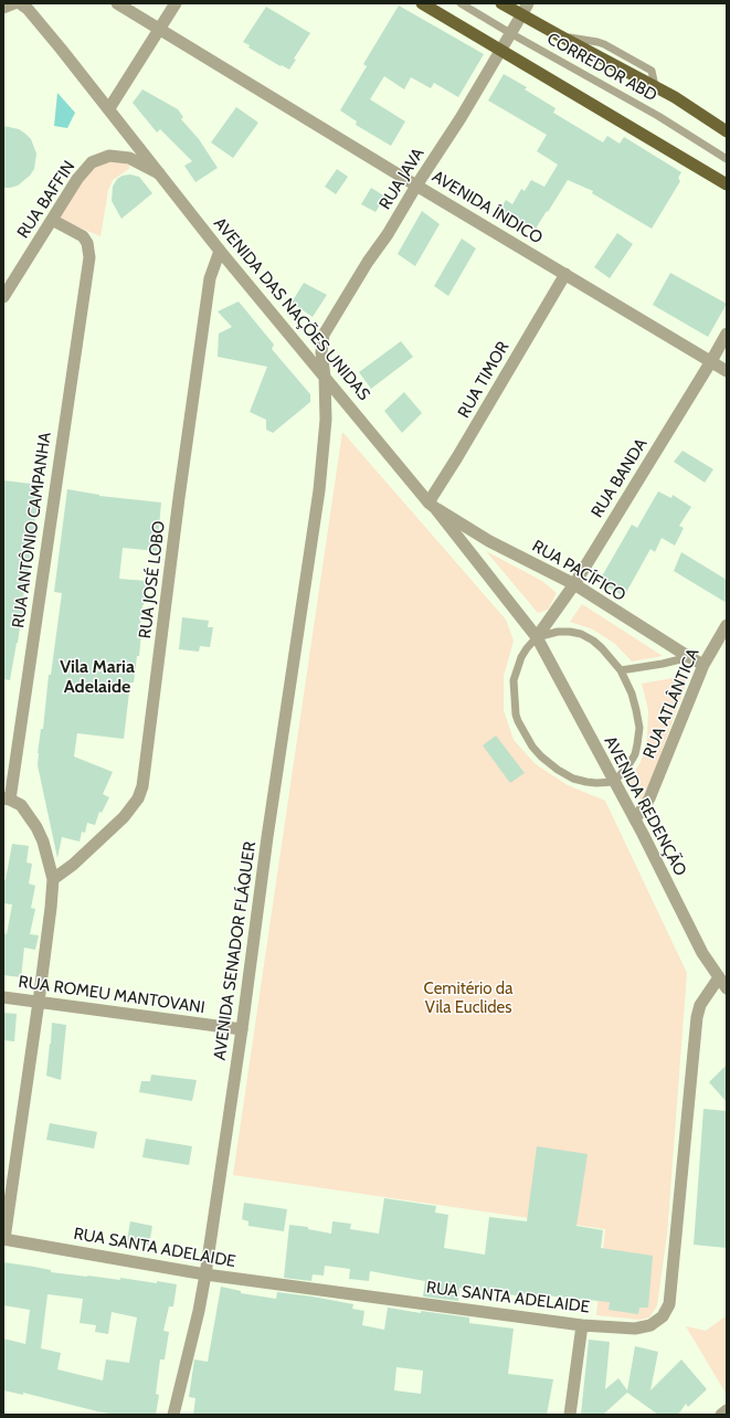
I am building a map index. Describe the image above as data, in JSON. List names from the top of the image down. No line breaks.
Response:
{"streets":{"street":["RUA JAVA","RUA BAFFIN","AVENIDA ÍNDICO","AVENIDA DAS NAÇÕES UNIDAS","RUA TIMOR","RUA BANDA","RUA ANTÔNIO CAMPANHA","RUA PACÍFICO","RUA JOSÉ LOBO","RUA ATLÂNTICA","AVENIDA REDENÇÃO","AVENIDA SENADOR FLÁQUER","RUA ROMEU MANTOVANI","RUA SANTA ADELAIDE"],"lane":["CORREDOR ABD"]},"crossings":[["CORREDOR ABD","RUA JAVA"],["RUA JAVA","AVENIDA ÍNDICO"],["RUA JAVA","AVENIDA DAS NAÇÕES UNIDAS"],["RUA JAVA","AVENIDA SENADOR FLÁQUER"],["RUA BAFFIN","AVENIDA DAS NAÇÕES UNIDAS"],["RUA BAFFIN","RUA ANTÔNIO CAMPANHA"],["AVENIDA ÍNDICO","RUA TIMOR"],["AVENIDA ÍNDICO","RUA BANDA"],["AVENIDA DAS NAÇÕES UNIDAS","RUA TIMOR"],["AVENIDA DAS NAÇÕES UNIDAS","RUA BANDA"],["AVENIDA DAS NAÇÕES UNIDAS","RUA PACÍFICO"],["AVENIDA DAS NAÇÕES UNIDAS","RUA JOSÉ LOBO"],["AVENIDA DAS NAÇÕES UNIDAS","AVENIDA REDENÇÃO"],["RUA TIMOR","RUA PACÍFICO"],["RUA BANDA","RUA PACÍFICO"],["RUA BANDA","AVENIDA REDENÇÃO"],["RUA ANTÔNIO CAMPANHA","RUA JOSÉ LOBO"],["RUA ANTÔNIO CAMPANHA","RUA ROMEU MANTOVANI"],["RUA ANTÔNIO CAMPANHA","RUA SANTA ADELAIDE"],["RUA PACÍFICO","RUA ATLÂNTICA"],["RUA ATLÂNTICA","AVENIDA REDENÇÃO"],["AVENIDA REDENÇÃO","RUA SANTA ADELAIDE"],["AVENIDA SENADOR FLÁQUER","RUA ROMEU MANTOVANI"],["AVENIDA SENADOR FLÁQUER","RUA SANTA ADELAIDE"]],"districts":["Vila Maria Adelaide"],"parks":["Cemitério da Vila Euclides"]}
